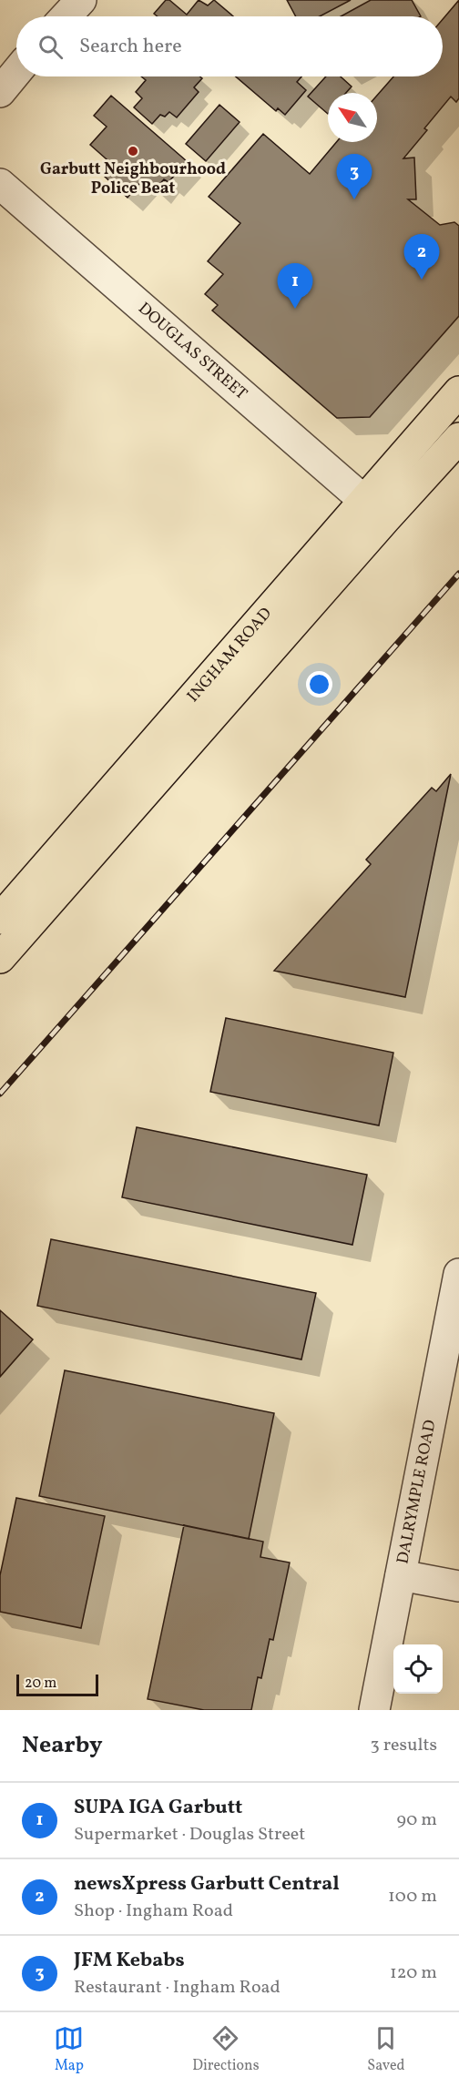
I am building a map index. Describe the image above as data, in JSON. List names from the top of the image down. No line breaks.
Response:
{"streets":{"main road":["INGHAM ROAD"],"street":["DOUGLAS STREET","DALRYMPLE ROAD"]},"crossings":[["DOUGLAS STREET","INGHAM ROAD"]],"places":["Garbutt Neighbourhood Police Beat"],"scale_bar":"20 m","north":"top left","page":{"search":"Search here","pins":["3","2","1"],"scale":"20 m","heading":["Nearby","3 results"],"list":[{"mark":"1","name":"SUPA IGA Garbutt","note":"Supermarket · Douglas Street","value":"90 m"},{"mark":"2","name":"newsXpress Garbutt Central","note":"Shop · Ingham Road","value":"100 m"},{"mark":"3","name":"JFM Kebabs","note":"Restaurant · Ingham Road","value":"120 m"}],"nav":["Map","Directions","Saved"]}}
